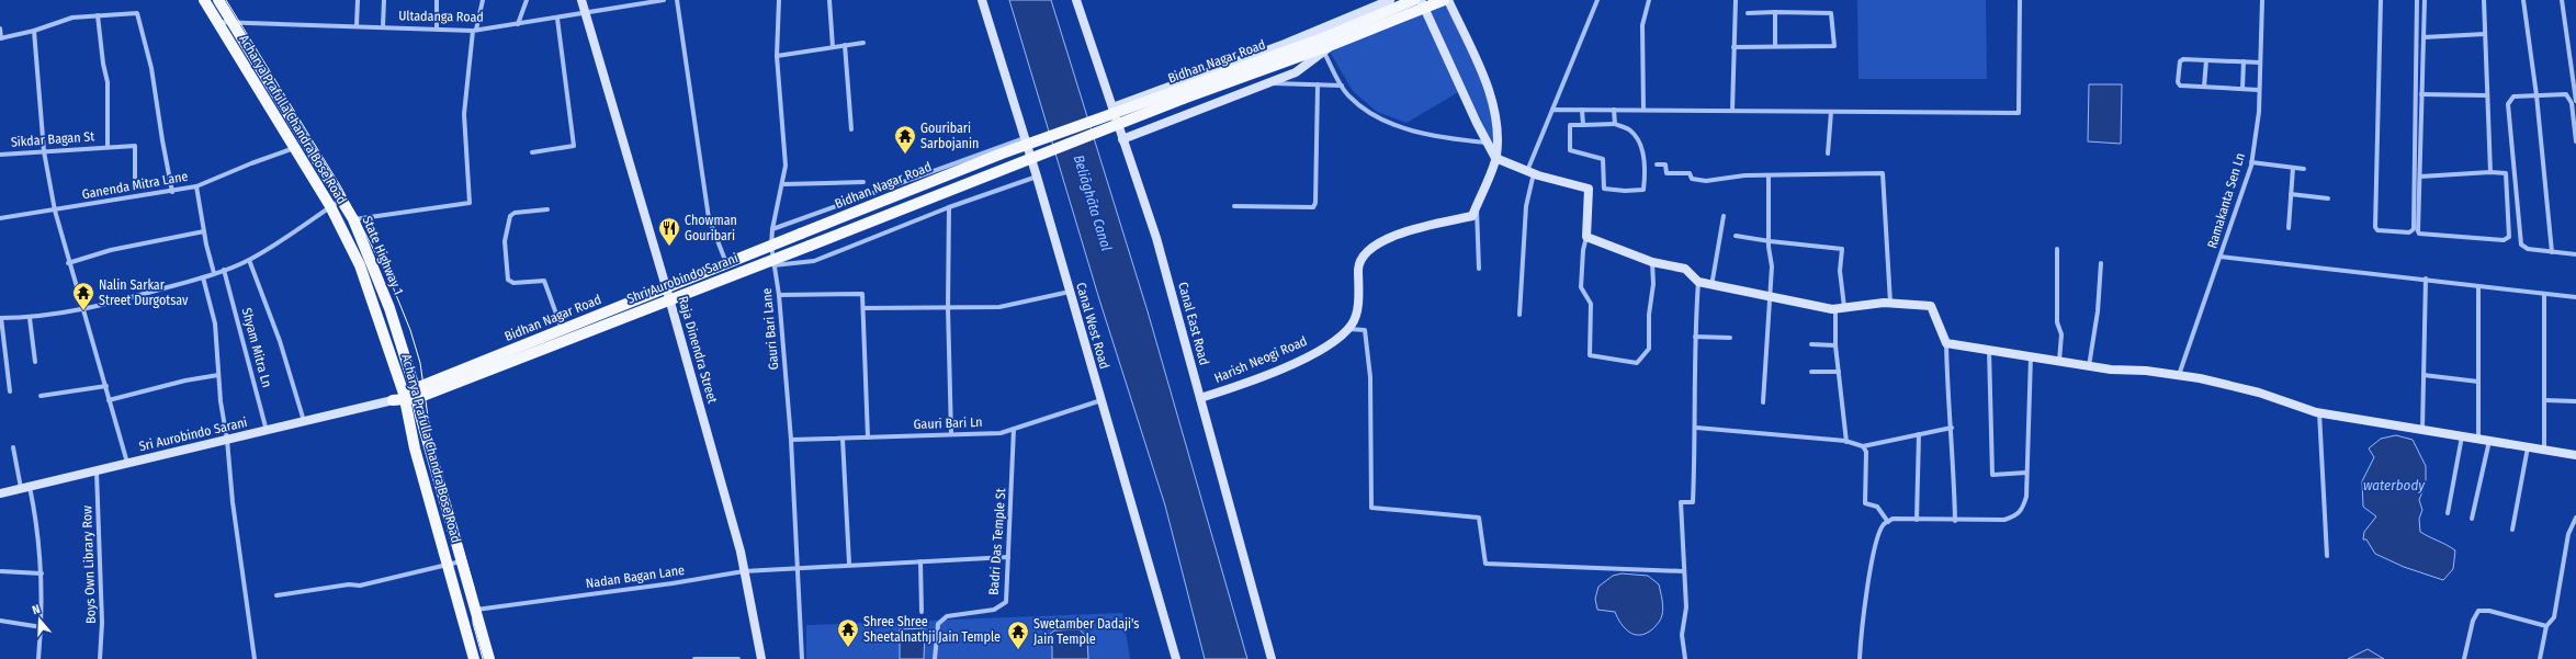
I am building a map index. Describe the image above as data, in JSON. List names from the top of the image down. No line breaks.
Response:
{"streets":{"main road":["Bidhan Nagar Road","Acharya Prafulla Chandra Bose Road","State Highway 1","Shri Aurobindo Sarani"],"street":["Ultadanga Road","Sikdar Bagan St","Ganenda Mitra Lane","Ramakanta Sen Ln","Canal East Road","Canal West Road","Gauri Bari Lane","Shyam Mitra Ln","Raja Dinendra Street","Harish Neogi Road","Gauri Bari Ln","Sri Aurobindo Sarani","Badri Das Temple St","Boys Own Library Row","Nadan Bagan Lane"]},"crossings":[["Ultadanga Road","Acharya Prafulla Chandra Bose Road"],["Ultadanga Road","State Highway 1"],["Ultadanga Road","Raja Dinendra Street"],["Bidhan Nagar Road","Acharya Prafulla Chandra Bose Road"],["Bidhan Nagar Road","State Highway 1"],["Bidhan Nagar Road","Shri Aurobindo Sarani"],["Bidhan Nagar Road","Gauri Bari Lane"],["Bidhan Nagar Road","Raja Dinendra Street"],["Acharya Prafulla Chandra Bose Road","Ganenda Mitra Lane"],["Acharya Prafulla Chandra Bose Road","State Highway 1"],["Acharya Prafulla Chandra Bose Road","Shri Aurobindo Sarani"],["Acharya Prafulla Chandra Bose Road","Nadan Bagan Lane"],["State Highway 1","Shri Aurobindo Sarani"],["Shri Aurobindo Sarani","Gauri Bari Lane"],["Shri Aurobindo Sarani","Raja Dinendra Street"],["Shri Aurobindo Sarani","Sri Aurobindo Sarani"],["Canal East Road","Harish Neogi Road"],["Canal West Road","Gauri Bari Ln"],["Gauri Bari Lane","Gauri Bari Ln"],["Gauri Bari Lane","Nadan Bagan Lane"],["Shyam Mitra Ln","Sri Aurobindo Sarani"],["Raja Dinendra Street","Nadan Bagan Lane"],["Gauri Bari Ln","Badri Das Temple St"],["Sri Aurobindo Sarani","Boys Own Library Row"],["Badri Das Temple St","Nadan Bagan Lane"]],"water":["Beliāghāta Canal","waterbody"],"places":{"temple":["Gouribari Sarbojanin","Nalin Sarkar Street Durgotsav","Shree Shree Sheetalnathji Jain Temple","Swetamber Dadaji's Jain Temple"],"restaurant":["Chowman Gouribari"]},"north":"top"}
